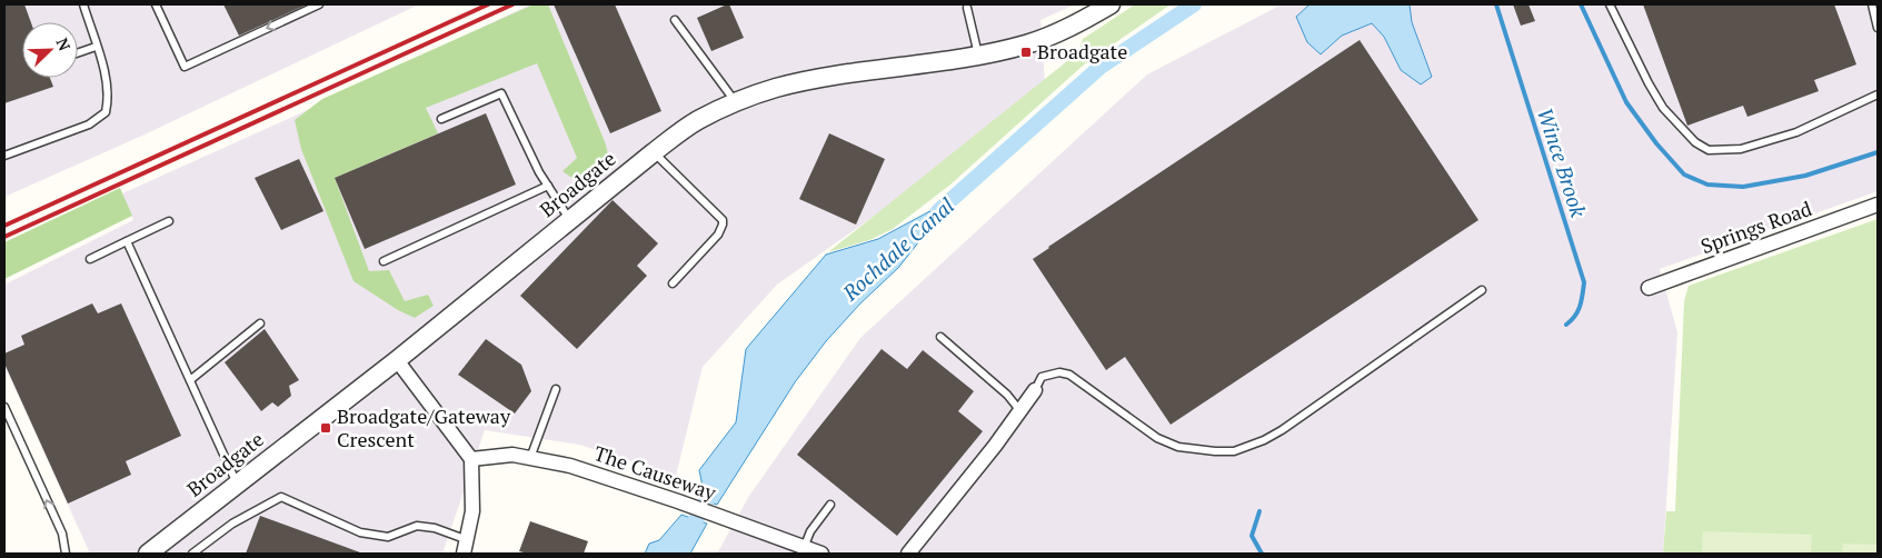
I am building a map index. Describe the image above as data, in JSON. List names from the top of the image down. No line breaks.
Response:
{"streets":{"street":["Broadgate","Springs Road","The Causeway"]},"water":["Wince Brook","Rochdale Canal"],"places":{"transit":["Broadgate","Broadgate/Gateway Crescent"]},"north":"top right"}
